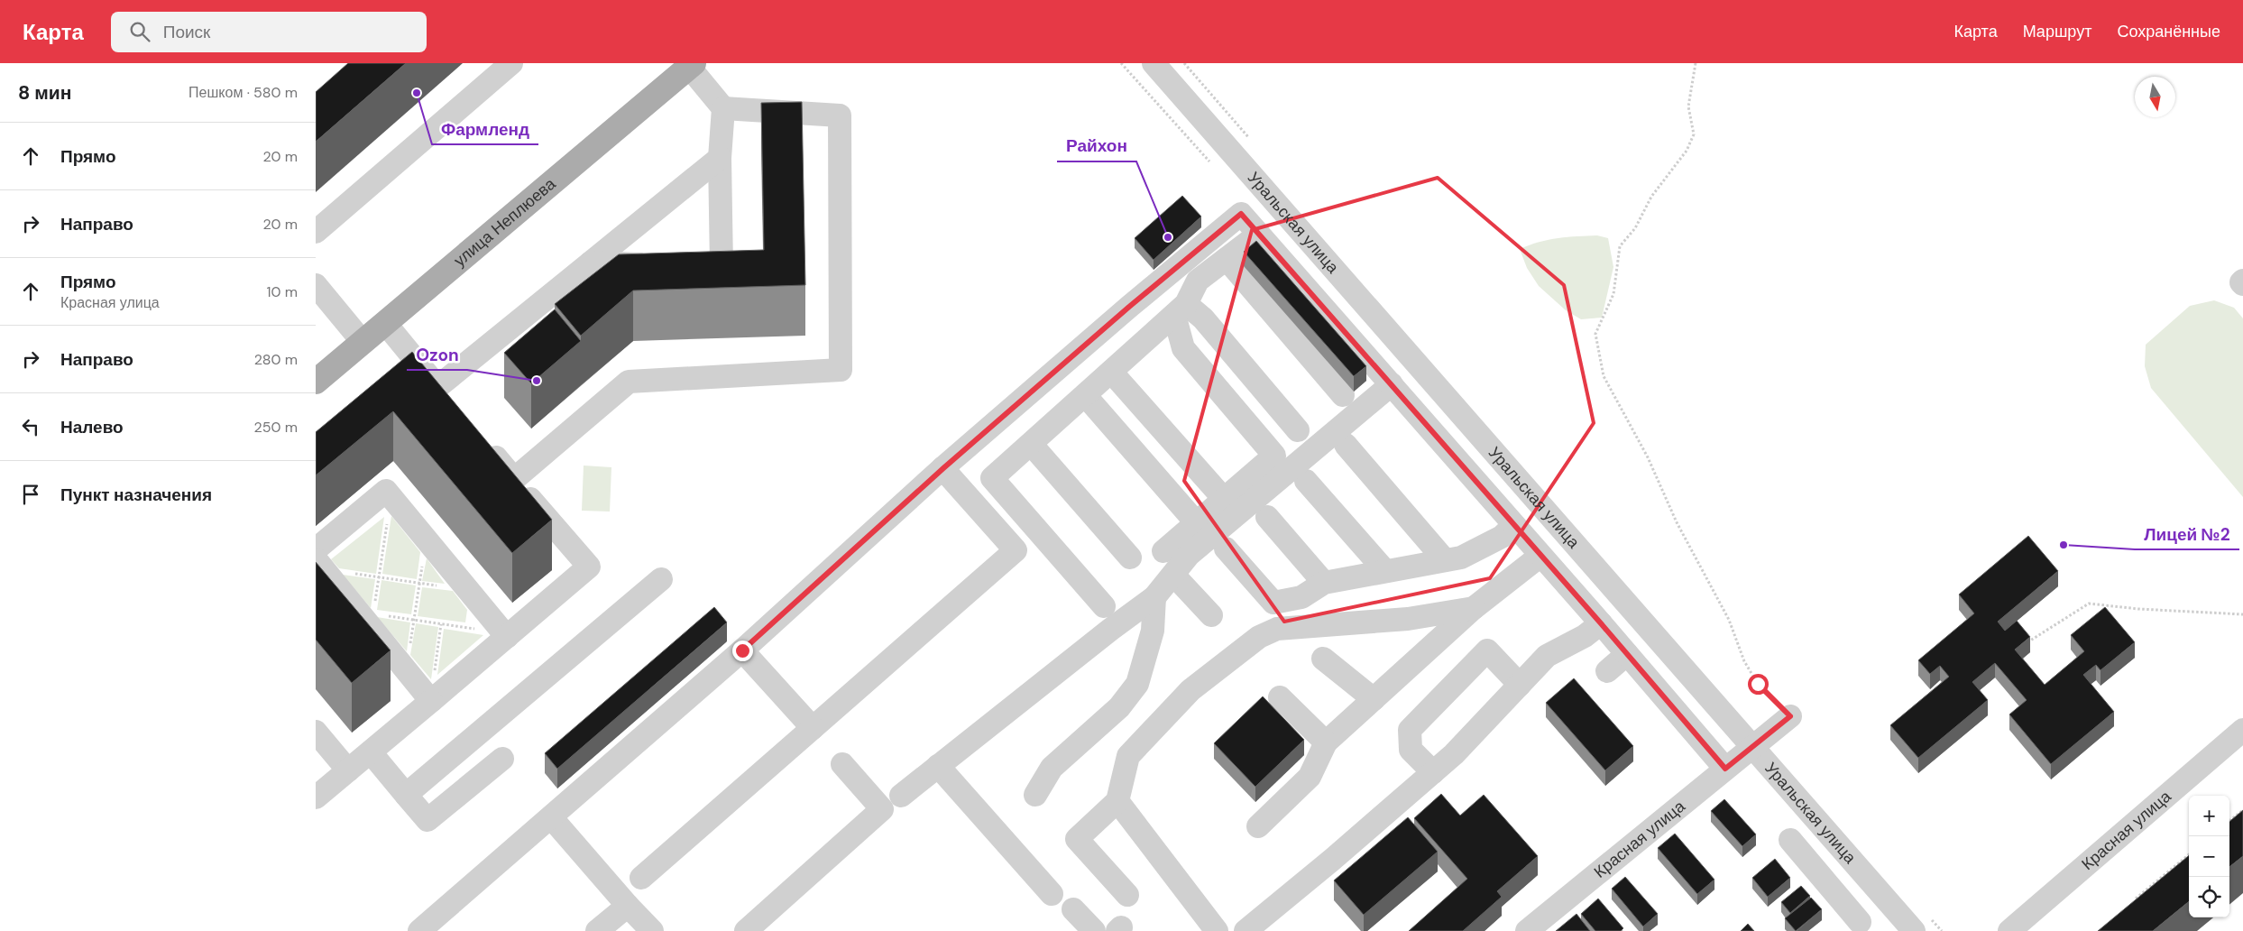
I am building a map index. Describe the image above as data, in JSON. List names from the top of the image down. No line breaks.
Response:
{"streets":{"main road":["улица Неплюева"],"street":["Уральская улица","Красная улица"]},"crossings":[["Уральская улица","Красная улица"]],"places":["Фармленд","Райхон","Ozon","Лицей №2"],"north":"bottom","page":{"header":"Карта","search":"Поиск","nav":["Карта","Маршрут","Сохранённые"],"heading":["8 мин","Пешком · 580 m"],"list":[["Прямо","20 m"],["Направо","20 m"],["Прямо","Красная улица","10 m"],["Направо","280 m"],["Налево","250 m"],"Пункт назначения"],"map_buttons":["+","−"]}}
